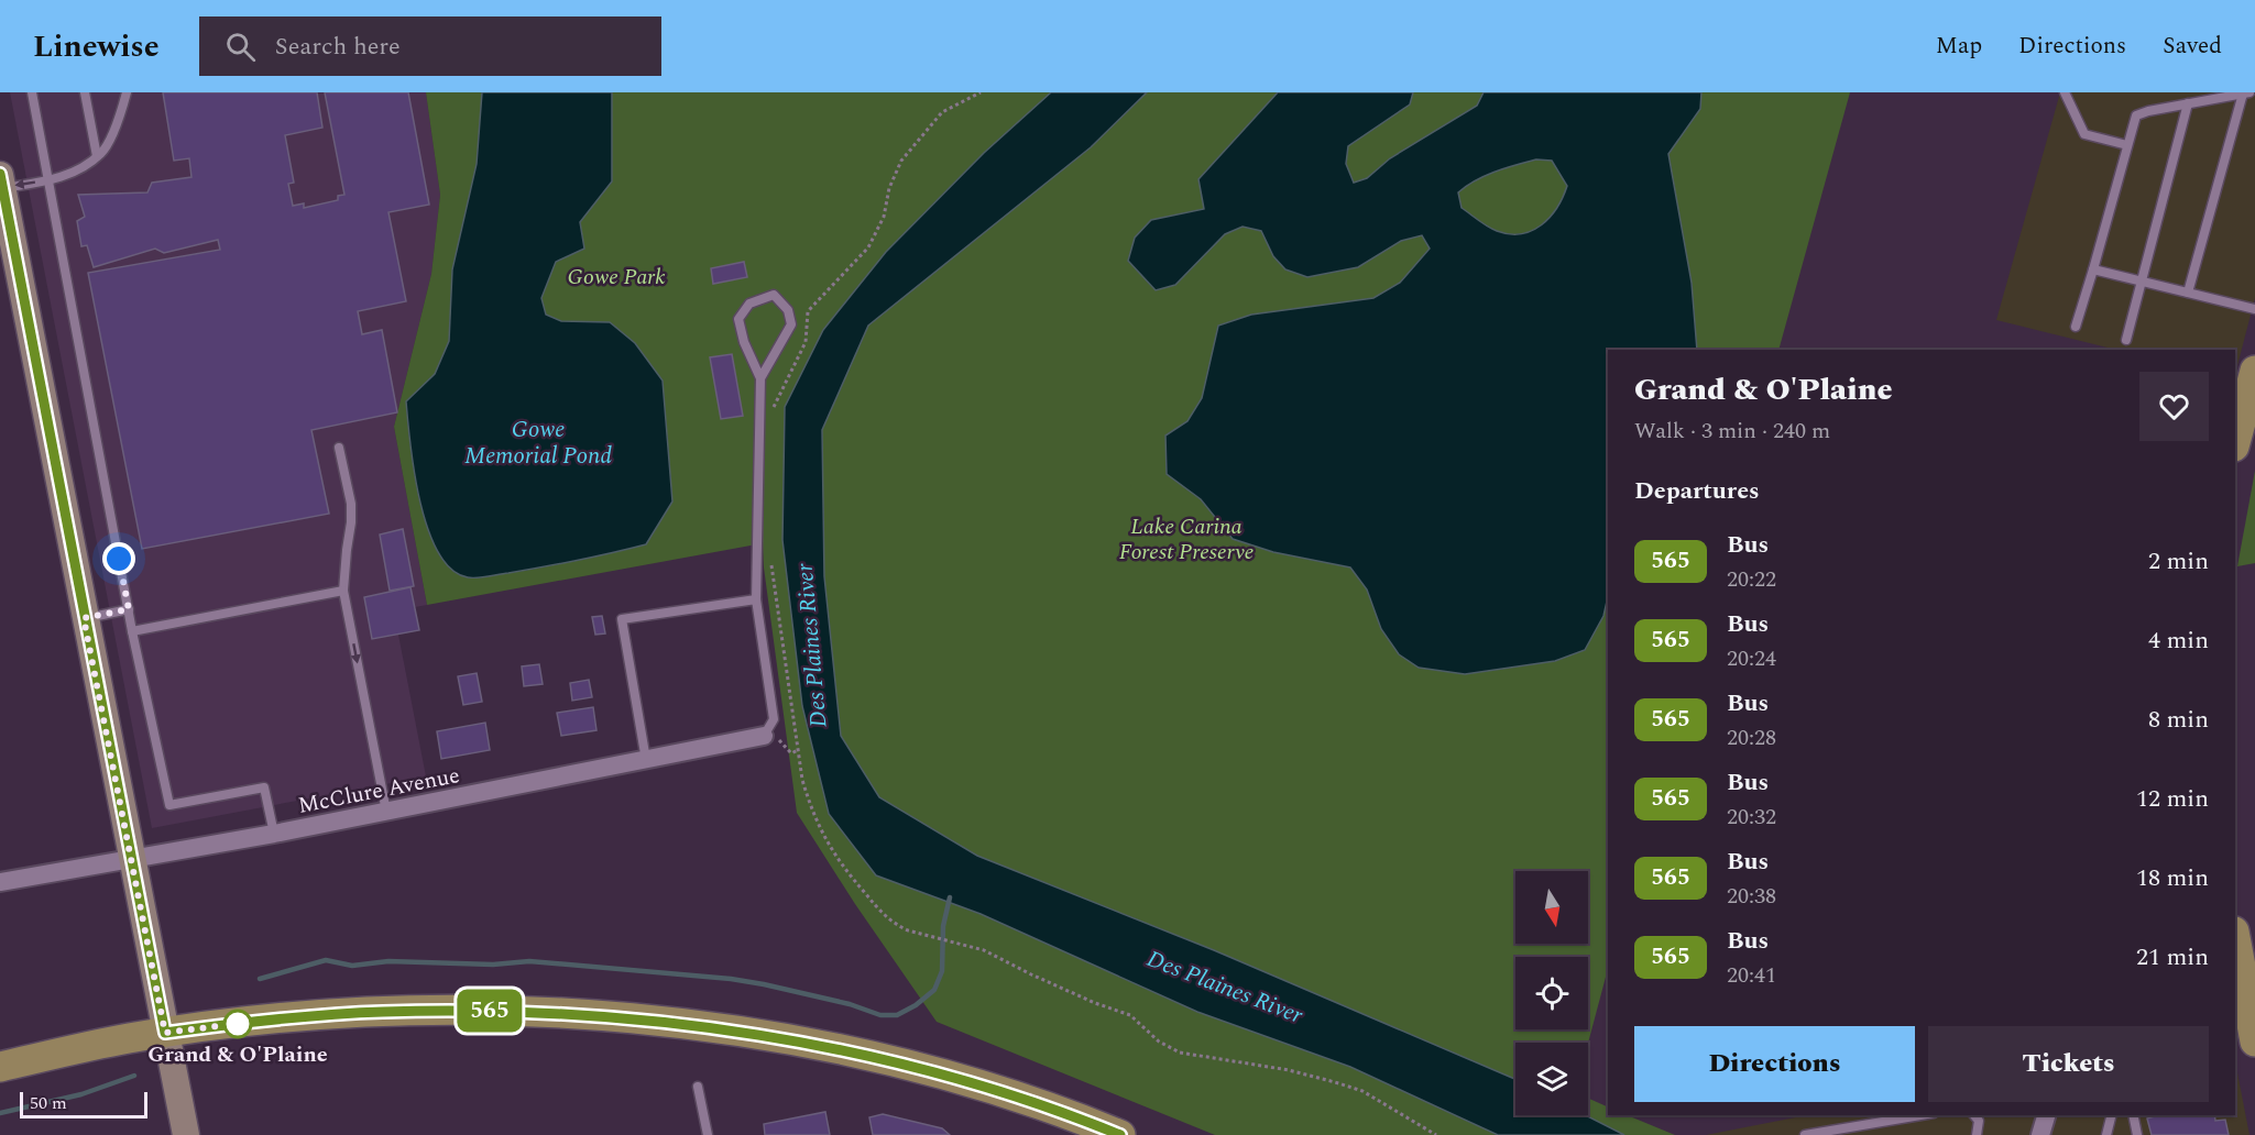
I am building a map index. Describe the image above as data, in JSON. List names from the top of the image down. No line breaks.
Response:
{"streets":{"street":["McClure Avenue"]},"water":["Gowe Memorial Pond","Des Plaines River"],"parks":["Gowe Park","Lake Carina Forest Preserve"],"places":["Grand & O'Plaine"],"lines":["bus line 565"],"scale_bar":"50 m","north":"bottom","page":{"header":"Linewise","search":"Search here","nav":["Map","Directions","Saved"],"on_map":"565","heading":[["Grand & O'Plaine","Walk · 3 min · 240 m"],"Departures"],"list":[{"mark":"565","name":"Bus","note":"20:22","value":"2 min"},{"mark":"565","name":"Bus","note":"20:24","value":"4 min"},{"mark":"565","name":"Bus","note":"20:28","value":"8 min"},{"mark":"565","name":"Bus","note":"20:32","value":"12 min"},{"mark":"565","name":"Bus","note":"20:38","value":"18 min"},{"mark":"565","name":"Bus","note":"20:41","value":"21 min"}],"buttons":["Directions","Tickets"],"scale":"50 m"}}
